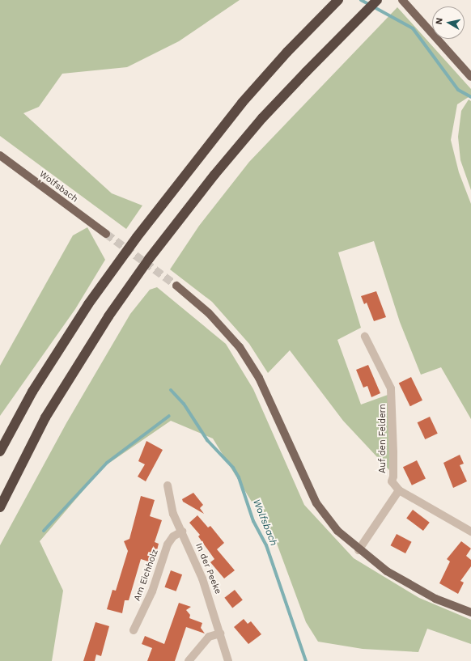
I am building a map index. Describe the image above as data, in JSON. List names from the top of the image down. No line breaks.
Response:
{"streets":{"main road":["Wolfsbach"],"street":["Auf den Feldern","In der Peeke","Am Eichholz"]},"crossings":[["In der Peeke","Am Eichholz"]],"water":["Wolfsbach"],"north":"left"}
